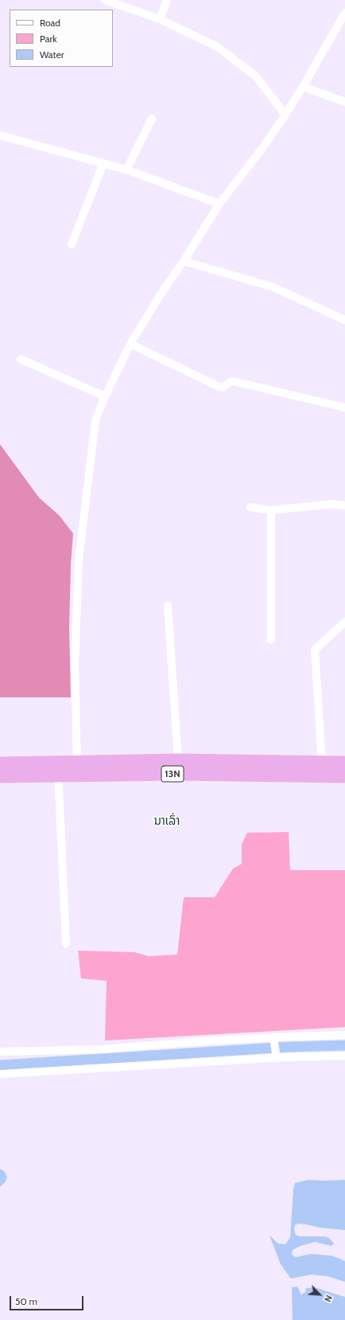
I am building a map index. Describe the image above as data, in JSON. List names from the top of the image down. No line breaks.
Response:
{"streets":{"highway":["13N"]},"districts":["ນາເລົ່າ"],"legend":["Road","Park","Water"],"scale_bar":"50 m","north":"bottom right"}
